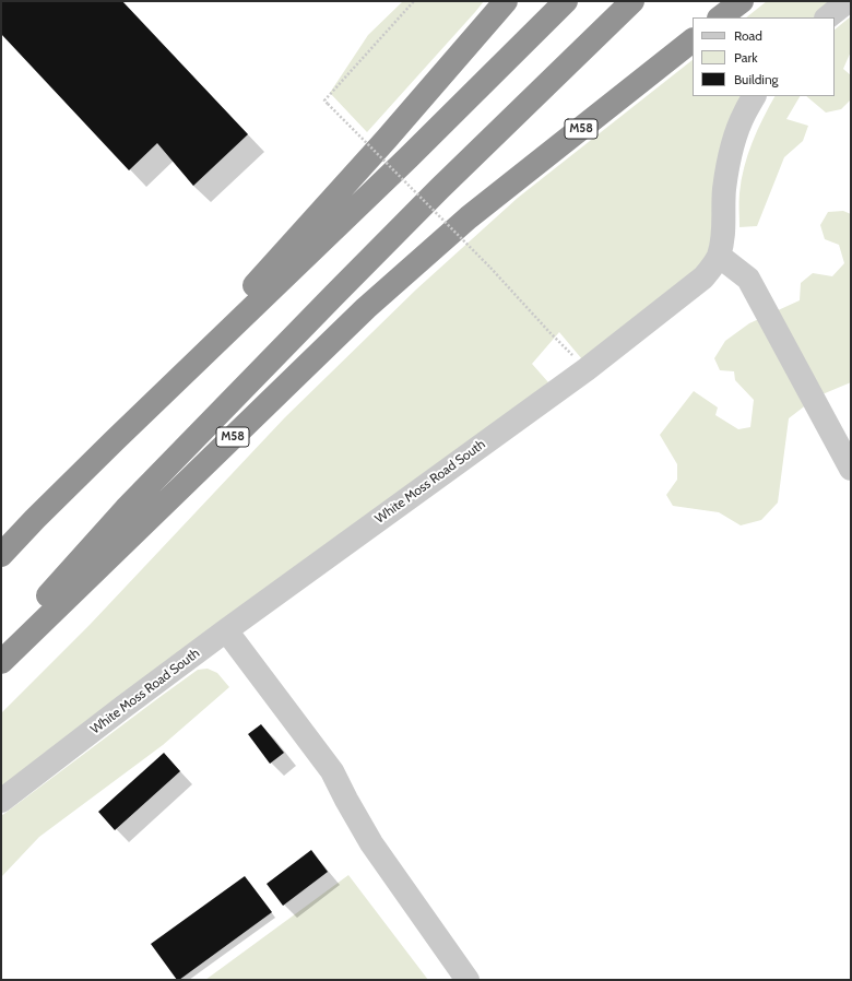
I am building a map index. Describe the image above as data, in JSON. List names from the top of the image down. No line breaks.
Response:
{"streets":{"highway":["M58"],"street":["White Moss Road South"]},"legend":["Road","Park","Building"]}
